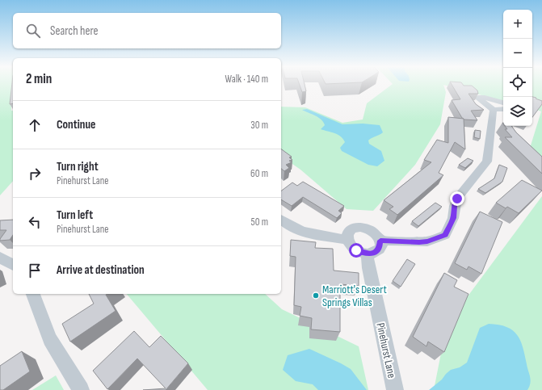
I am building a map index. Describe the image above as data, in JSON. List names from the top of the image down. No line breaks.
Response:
{"streets":{"street":["Pinehurst Lane"]},"places":["Marriott's Desert Springs Villas"],"page":{"map_buttons":["+","−"],"search":"Search here","heading":["2 min","Walk · 140 m"],"list":[["Continue","30 m"],["Turn right","Pinehurst Lane","60 m"],["Turn left","Pinehurst Lane","50 m"],"Arrive at destination"]}}
